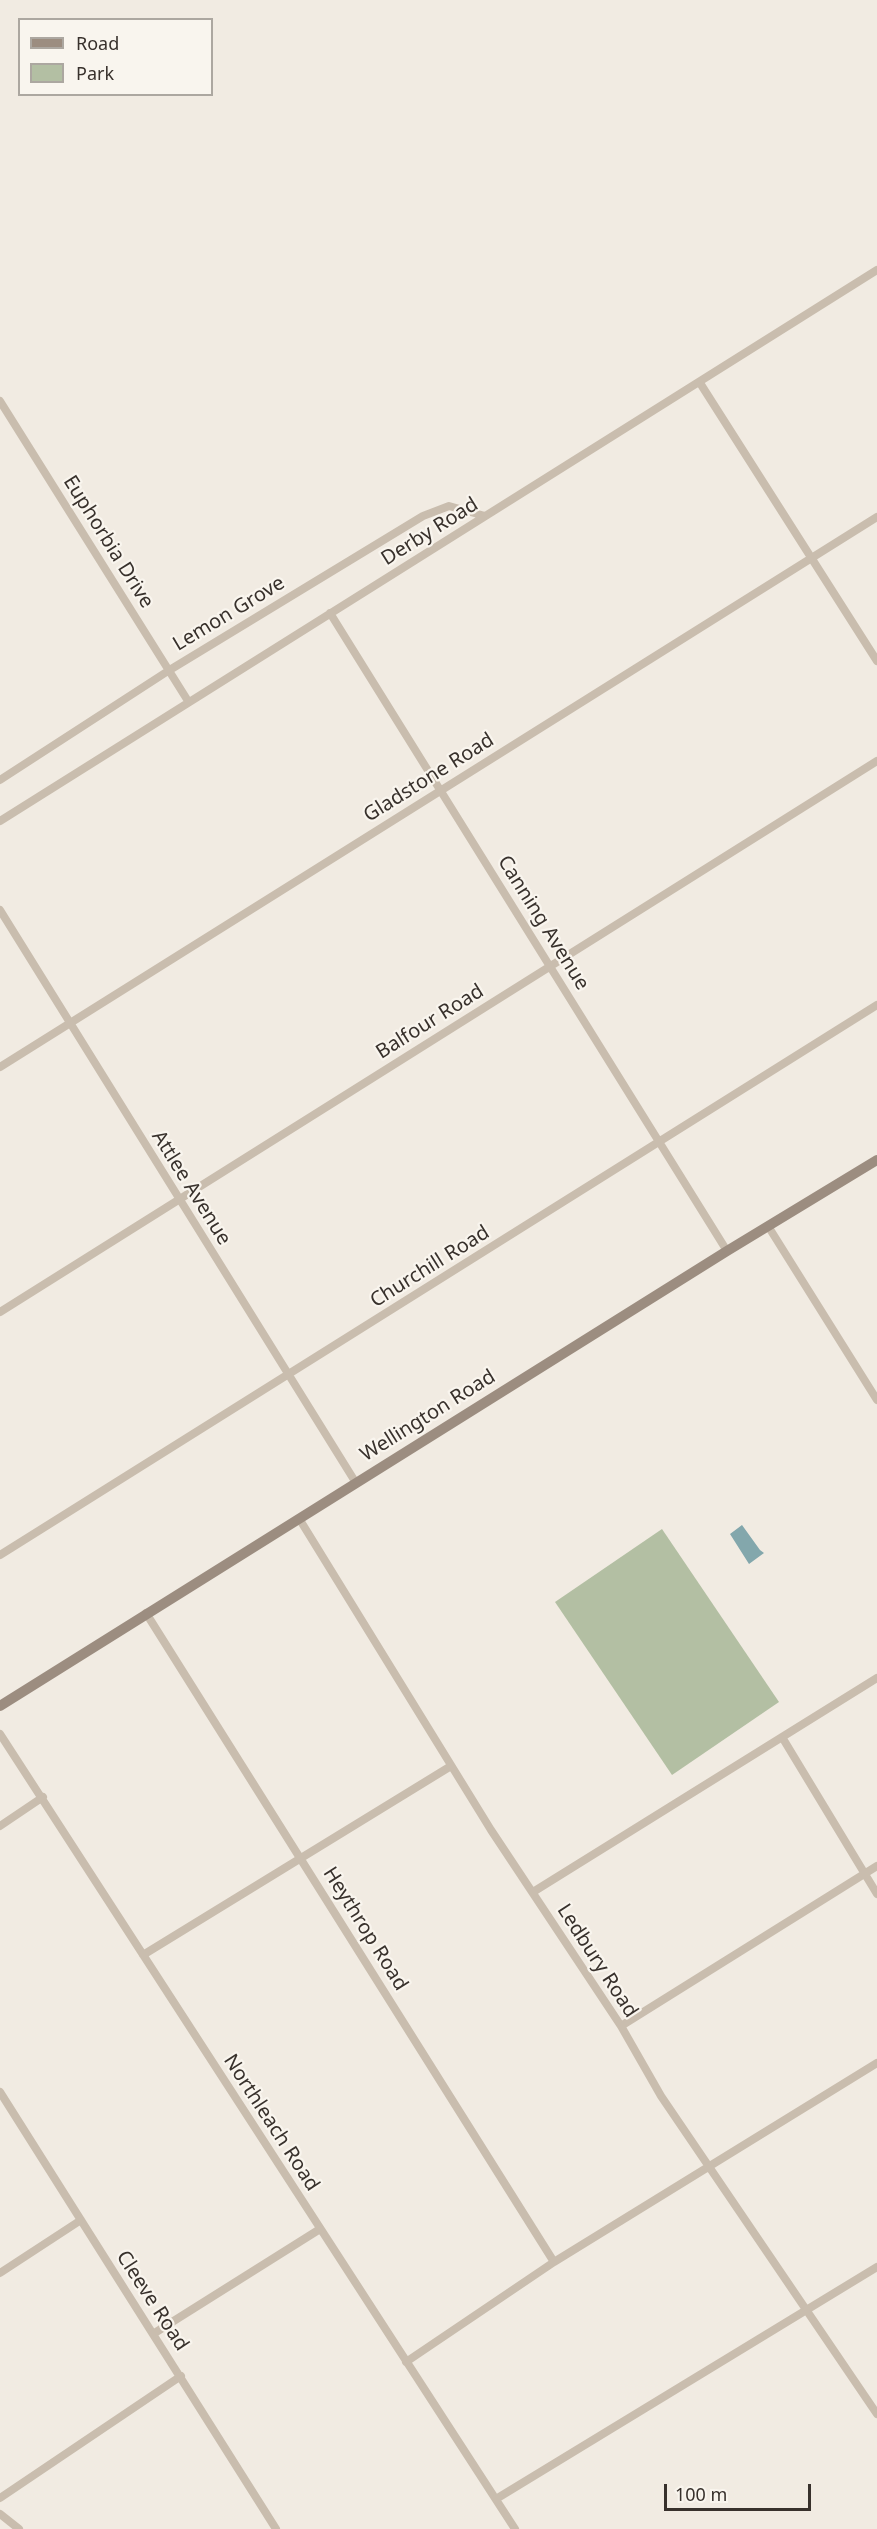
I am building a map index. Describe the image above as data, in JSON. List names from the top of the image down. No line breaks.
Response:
{"streets":{"main road":["Wellington Road"],"street":["Derby Road","Euphorbia Drive","Lemon Grove","Gladstone Road","Canning Avenue","Balfour Road","Attlee Avenue","Churchill Road","Heythrop Road","Ledbury Road","Northleach Road","Cleeve Road"]},"crossings":[["Derby Road","Euphorbia Drive"],["Derby Road","Lemon Grove"],["Derby Road","Canning Avenue"],["Euphorbia Drive","Lemon Grove"],["Gladstone Road","Canning Avenue"],["Gladstone Road","Attlee Avenue"],["Canning Avenue","Balfour Road"],["Canning Avenue","Churchill Road"],["Canning Avenue","Wellington Road"],["Balfour Road","Attlee Avenue"],["Attlee Avenue","Churchill Road"],["Attlee Avenue","Wellington Road"],["Wellington Road","Heythrop Road"],["Wellington Road","Ledbury Road"]],"legend":["Road","Park"],"scale_bar":"100 m"}
